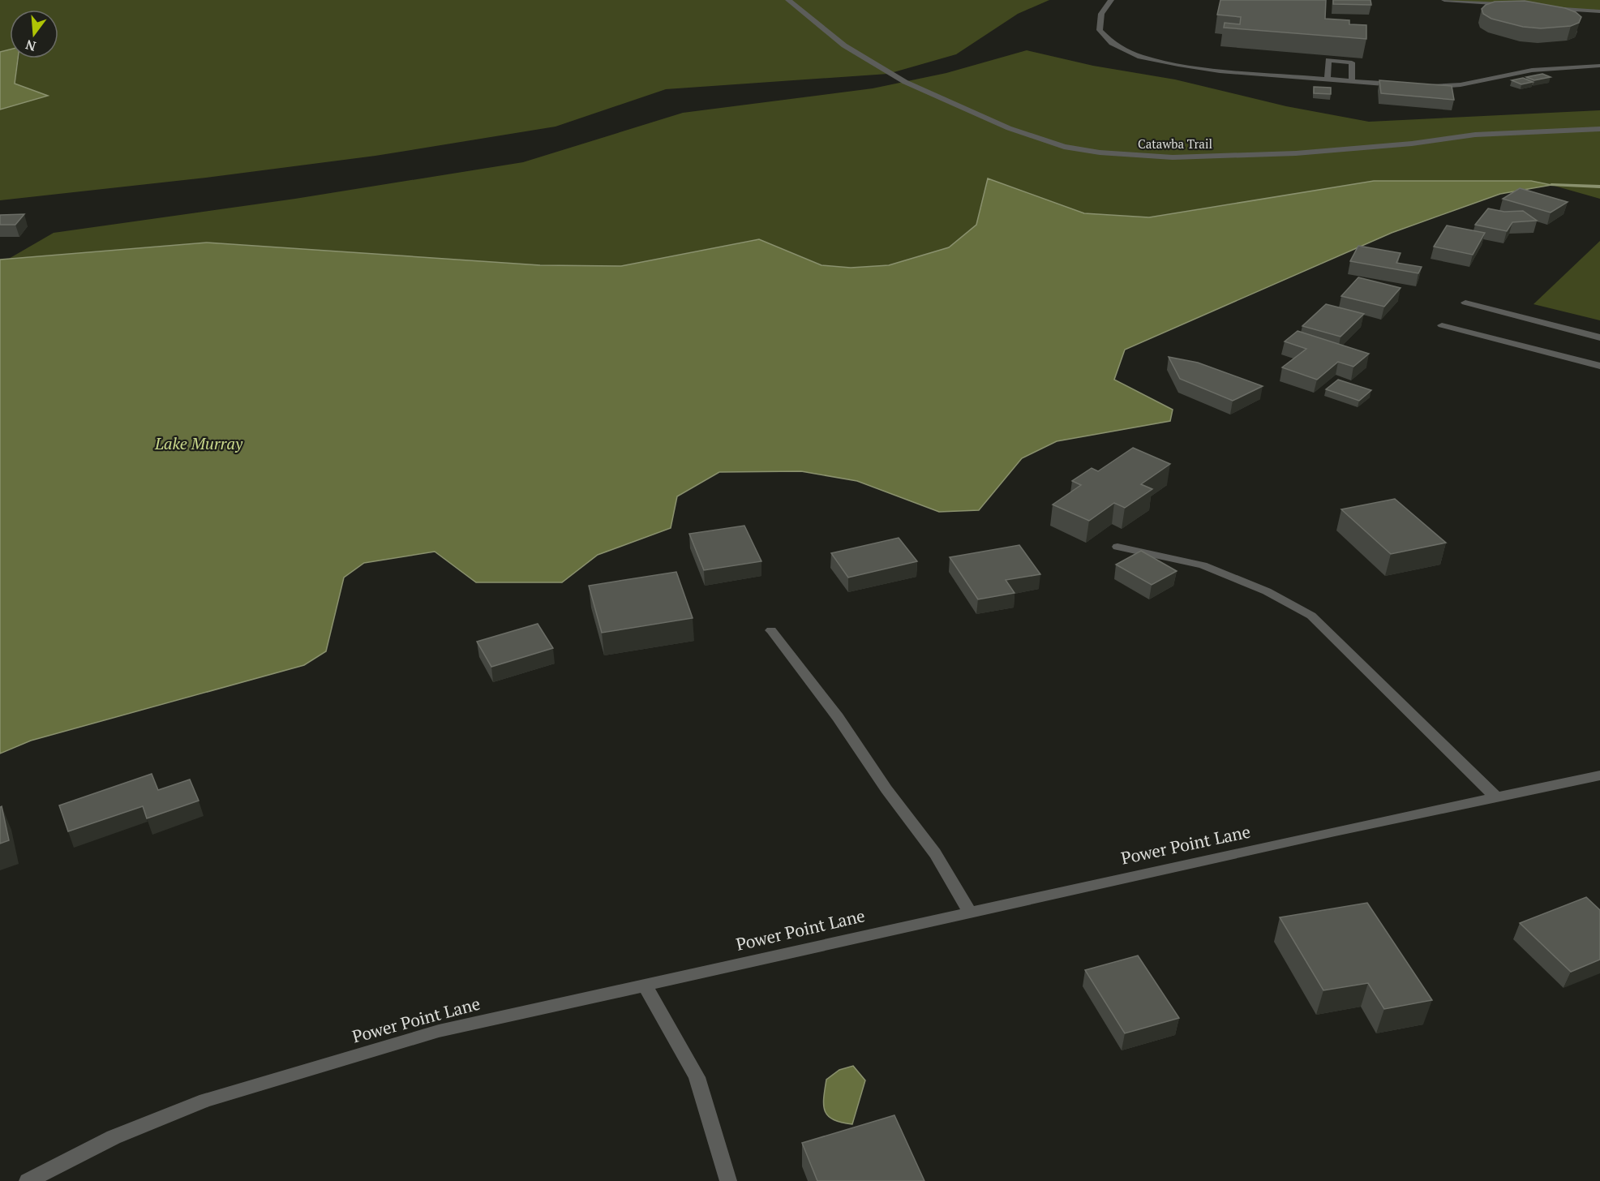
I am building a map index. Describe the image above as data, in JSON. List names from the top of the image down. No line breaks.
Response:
{"streets":{"street":["Catawba Trail","Power Point Lane"]},"water":["Lake Murray"],"north":"bottom"}
